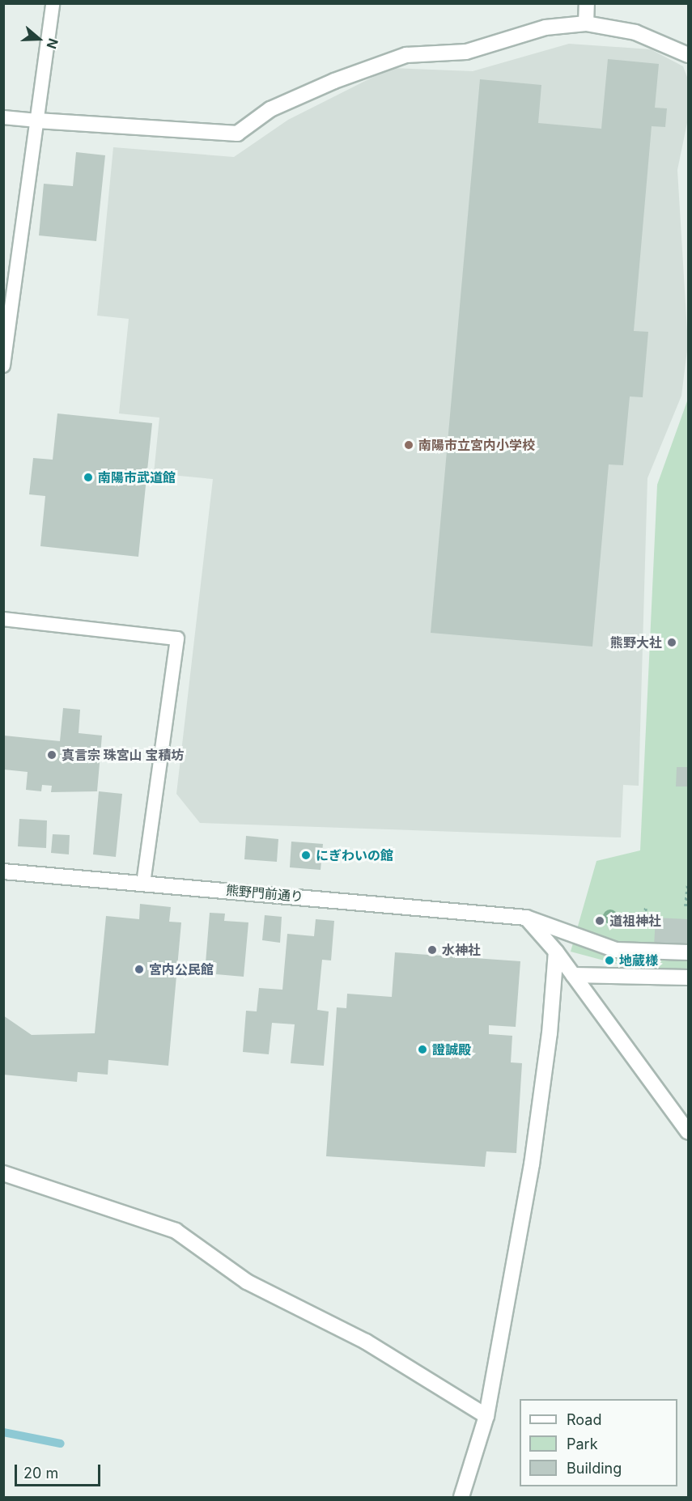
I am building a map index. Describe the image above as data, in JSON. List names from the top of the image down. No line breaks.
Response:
{"streets":{"street":["熊野門前通り"]},"places":["南陽市立宮内小学校","南陽市武道館","熊野大社","真言宗 珠宮山 宝積坊","にぎわいの館","道祖神社","水神社","地蔵様","宮内公民館","證誠殿"],"legend":["Road","Park","Building"],"scale_bar":"20 m","north":"right"}
